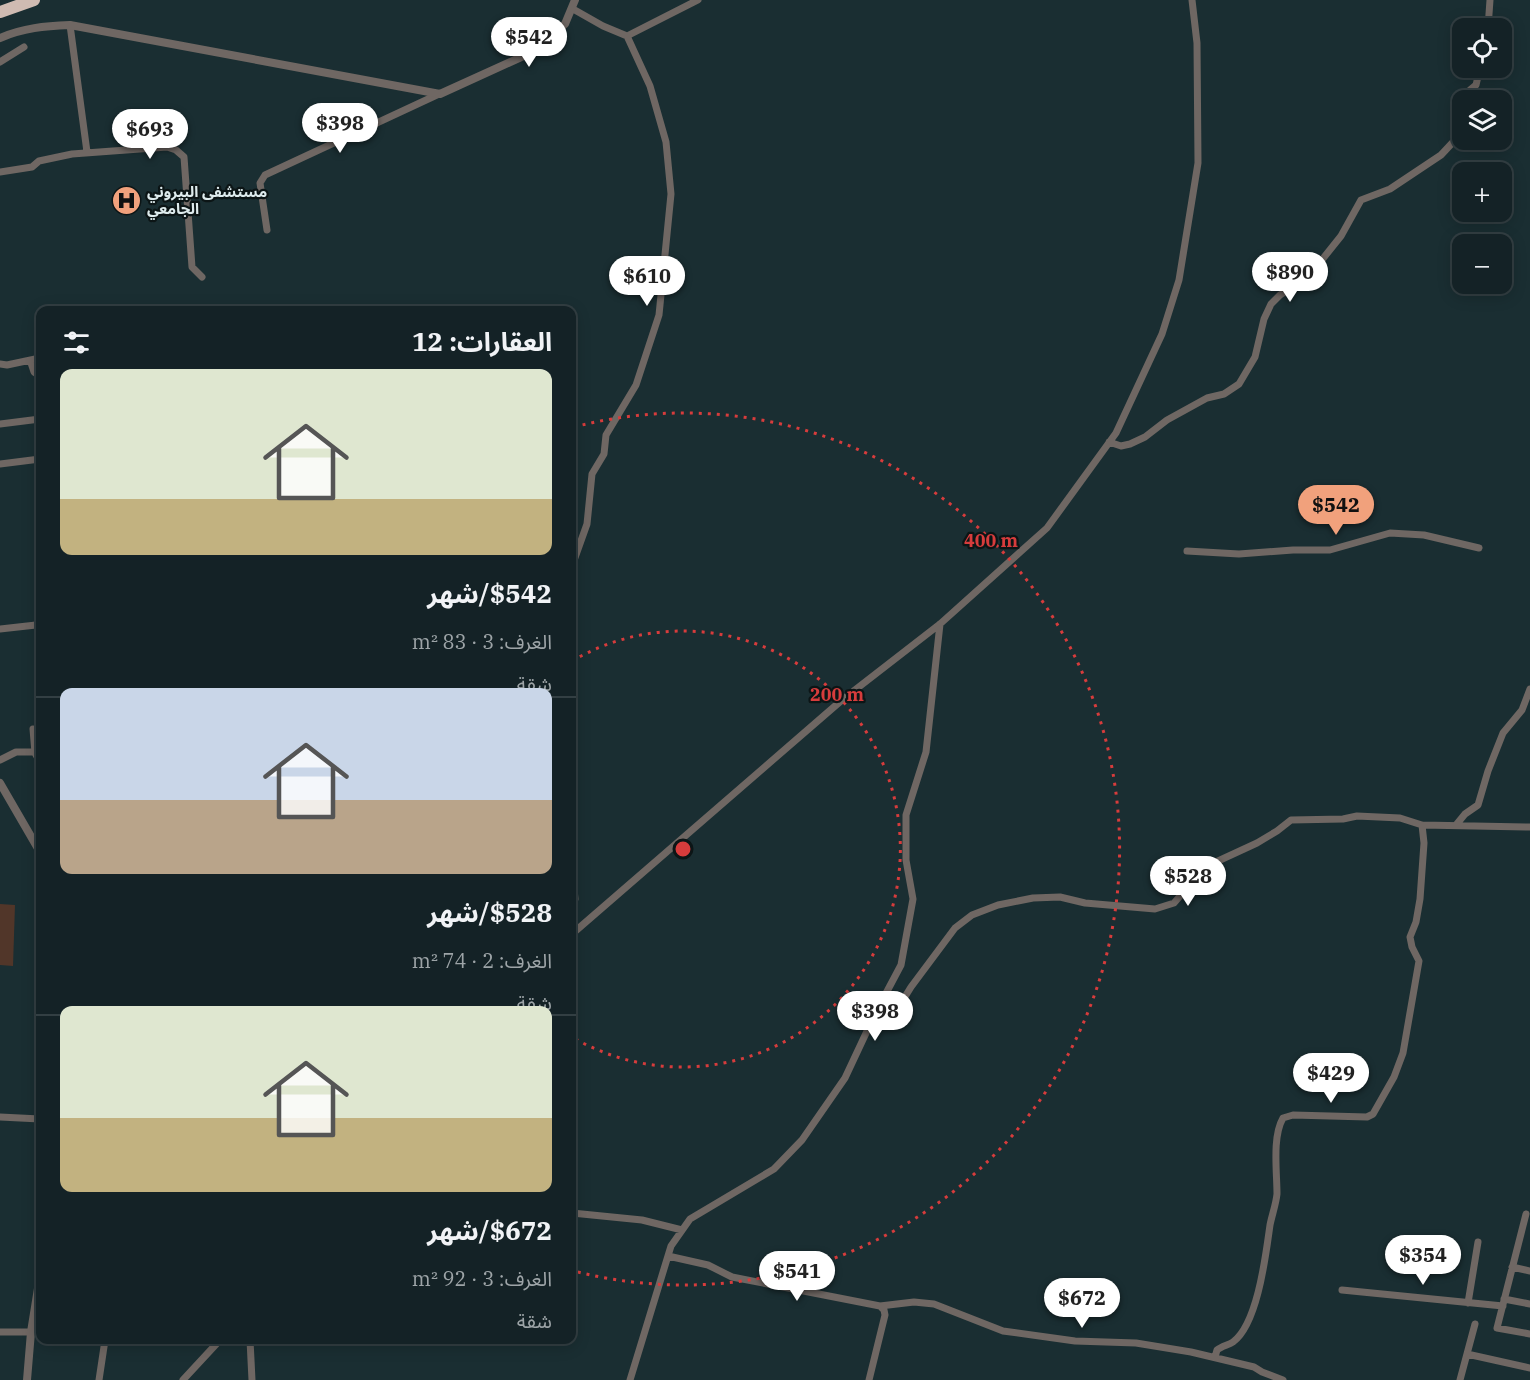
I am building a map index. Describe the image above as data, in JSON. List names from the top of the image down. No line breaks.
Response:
{"places":{"hospital":["مستشفى البيروني الجامعي"]},"page":{"price":["$542","$398","$693","$890","$610","$542","$528","$398","$429","$354","$541","$672"],"map_buttons":["+","−"],"heading":"العقارات: 12","list":[{"name":"$542/شهر","note":"الغرف: 3 · 83 m² · شقة"},{"name":"$528/شهر","note":"الغرف: 2 · 74 m² · شقة"},{"name":"$672/شهر","note":"الغرف: 3 · 92 m² · شقة"}]},"rings":["400 m","200 m"]}
